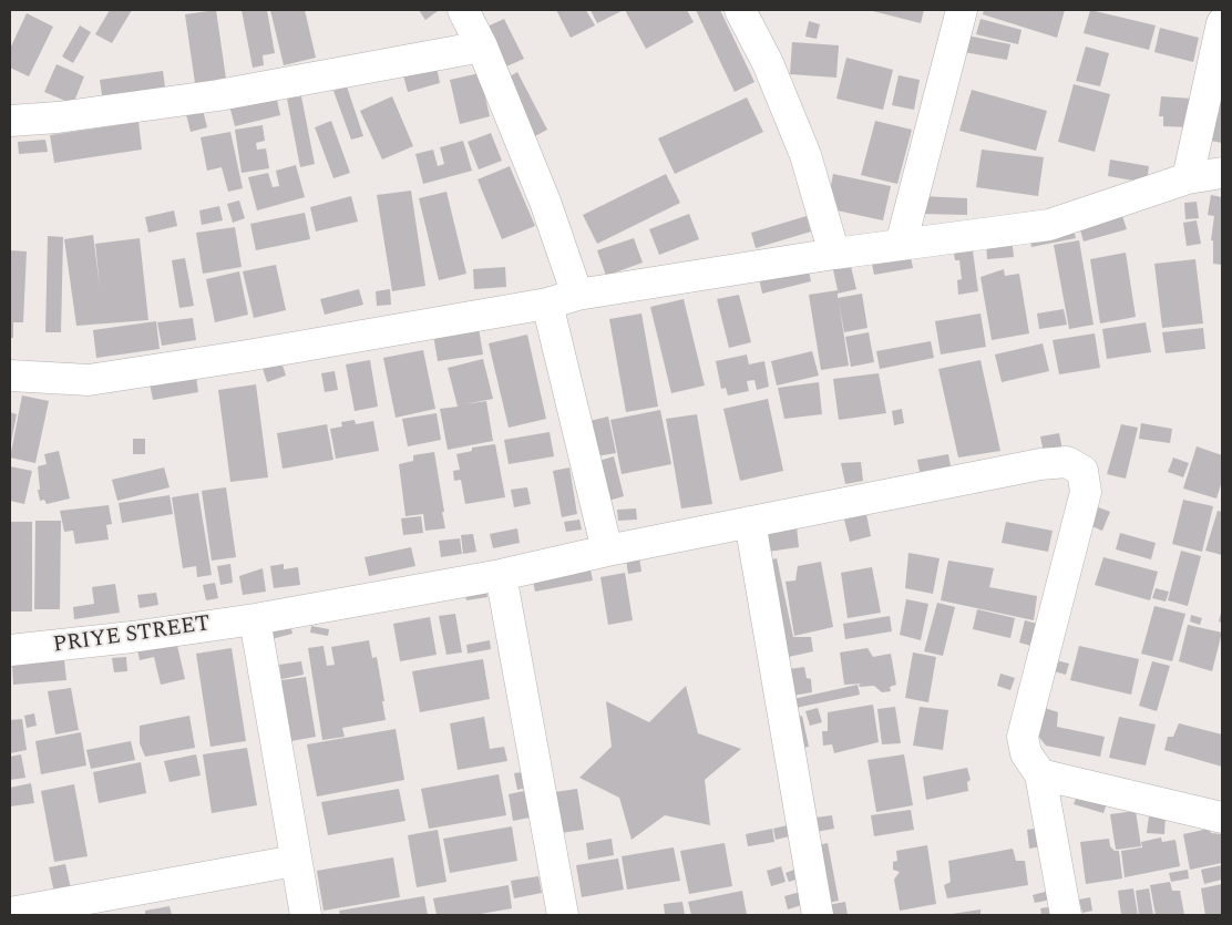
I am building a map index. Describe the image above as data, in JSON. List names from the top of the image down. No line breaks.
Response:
{"streets":{"street":["PRIYE STREET"]}}
